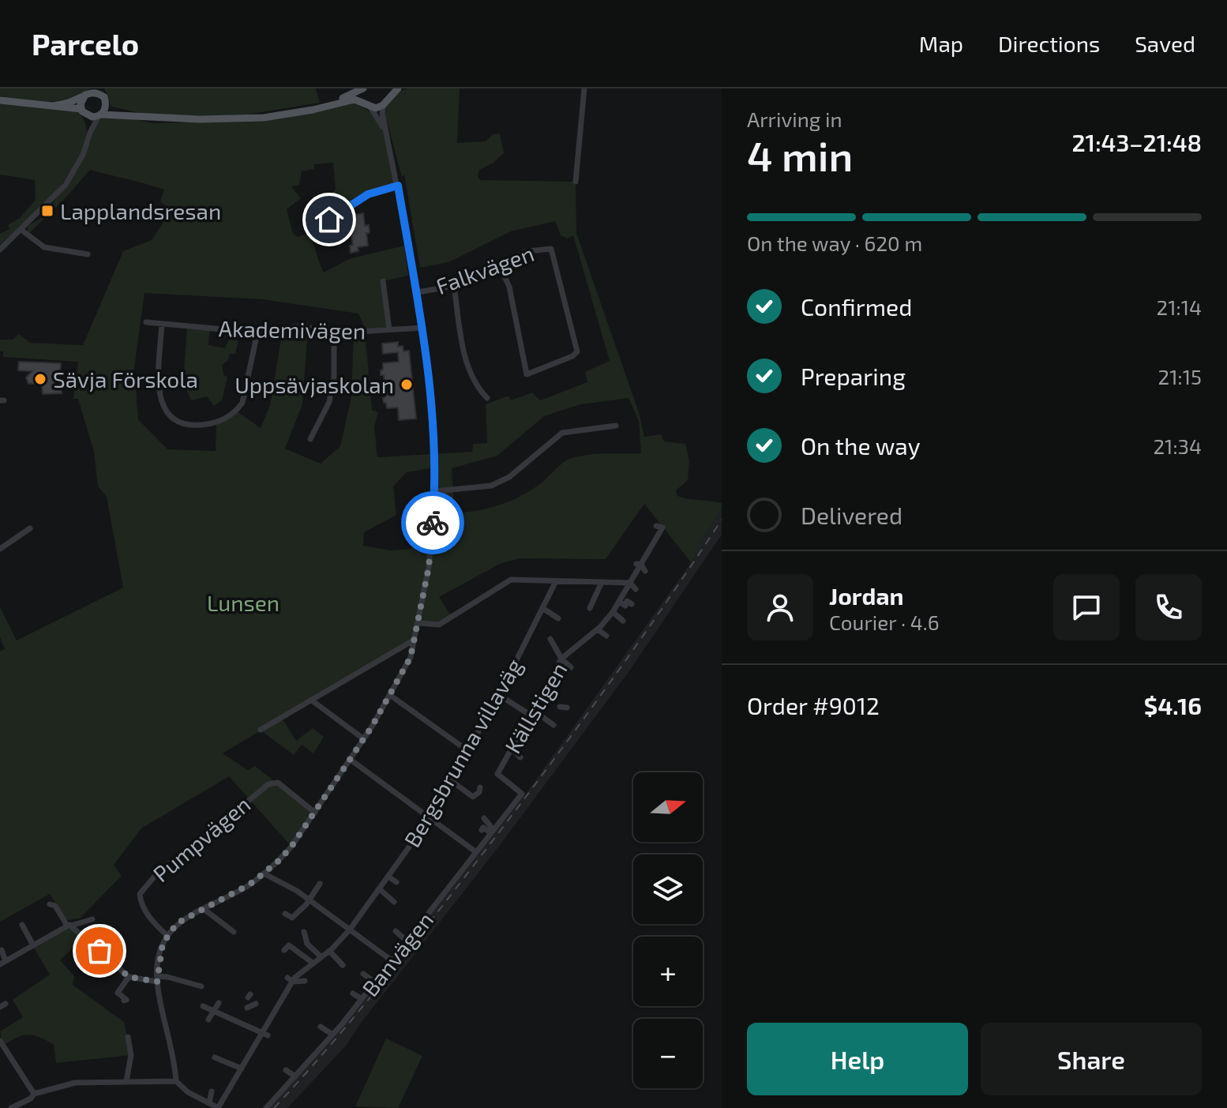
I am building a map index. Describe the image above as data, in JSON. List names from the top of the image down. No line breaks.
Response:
{"streets":{"street":["Falkvägen","Akademivägen","Källstigen","Bergsbrunna villaväg","Pumpvägen","Banvägen"]},"crossings":[["Källstigen","Banvägen"]],"parks":["Lunsen"],"places":{"transit":["Lapplandsresan"],"other":["Sävja Förskola","Uppsävjaskolan"]},"north":"right","page":{"header":"Parcelo","nav":["Map","Directions","Saved"],"heading":["4 min","Arriving in","21:43–21:48"],"panel":["Jordan","Courier · 4.6","Order #9012","$4.16"],"bar":"On the way · 620 m","list":[["Confirmed","21:14"],["Preparing","21:15"],["On the way","21:34"],"Delivered"],"map_buttons":["+","−"],"buttons":["Help","Share"]}}
